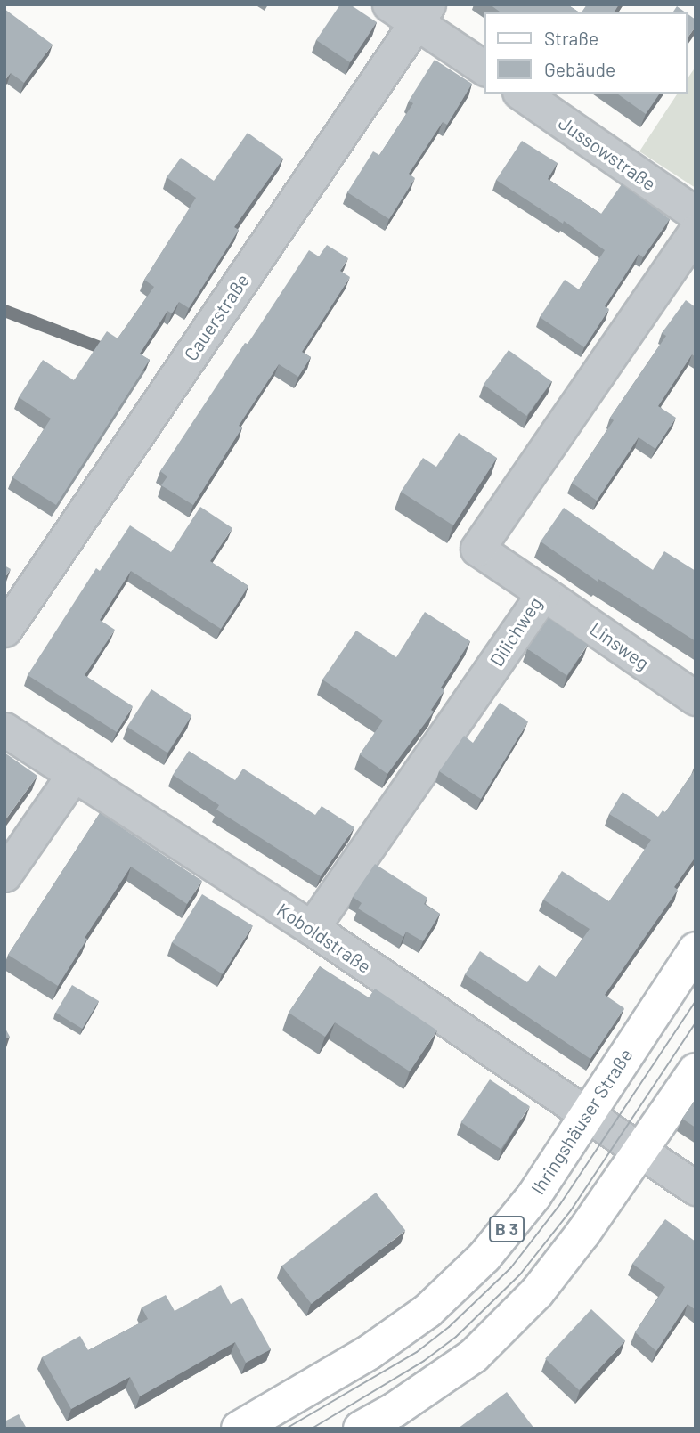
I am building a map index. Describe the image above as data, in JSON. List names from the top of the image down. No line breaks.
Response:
{"streets":{"main road":["Ihringshäuser Straße","B 3"],"street":["Jussowstraße","Cauerstraße","Dilichweg","Linsweg","Koboldstraße"]},"crossings":[["Dilichweg","Linsweg"],["Dilichweg","Koboldstraße"],["Koboldstraße","Ihringshäuser Straße"]],"legend":["Straße","Gebäude"]}
